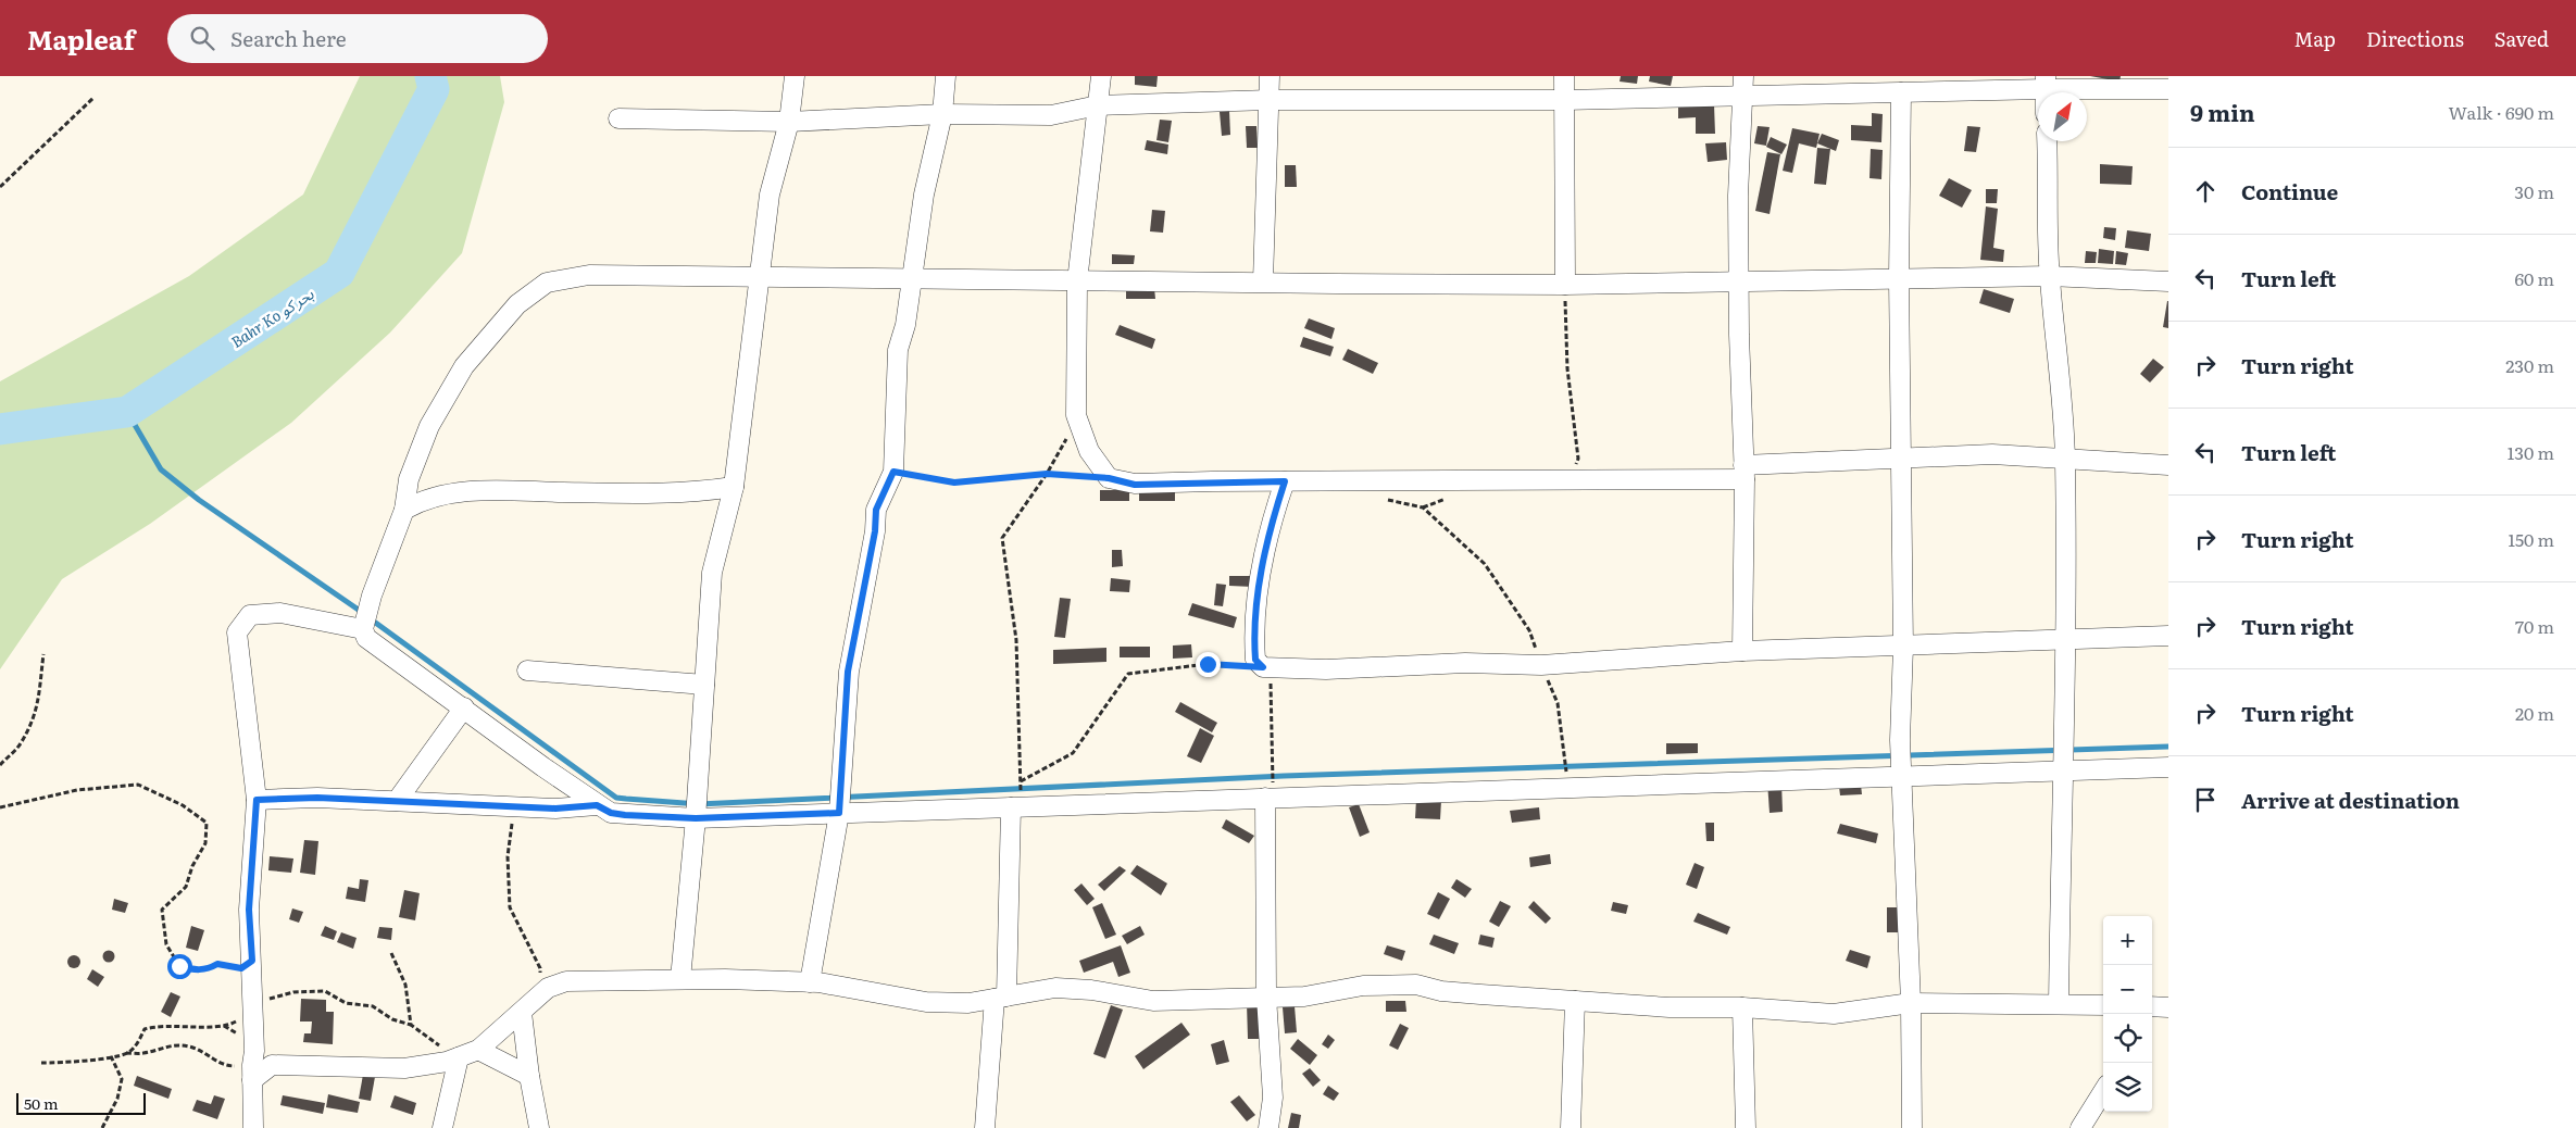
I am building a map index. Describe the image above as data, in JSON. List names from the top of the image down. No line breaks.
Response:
{"water":["Bahr Ko بحر كو"],"scale_bar":"50 m","north":"top right","page":{"header":"Mapleaf","search":"Search here","nav":["Map","Directions","Saved"],"heading":["9 min","Walk · 690 m"],"list":[["Continue","30 m"],["Turn left","60 m"],["Turn right","230 m"],["Turn left","130 m"],["Turn right","150 m"],["Turn right","70 m"],["Turn right","20 m"],"Arrive at destination"],"map_buttons":["+","−"],"scale":"50 m"}}
